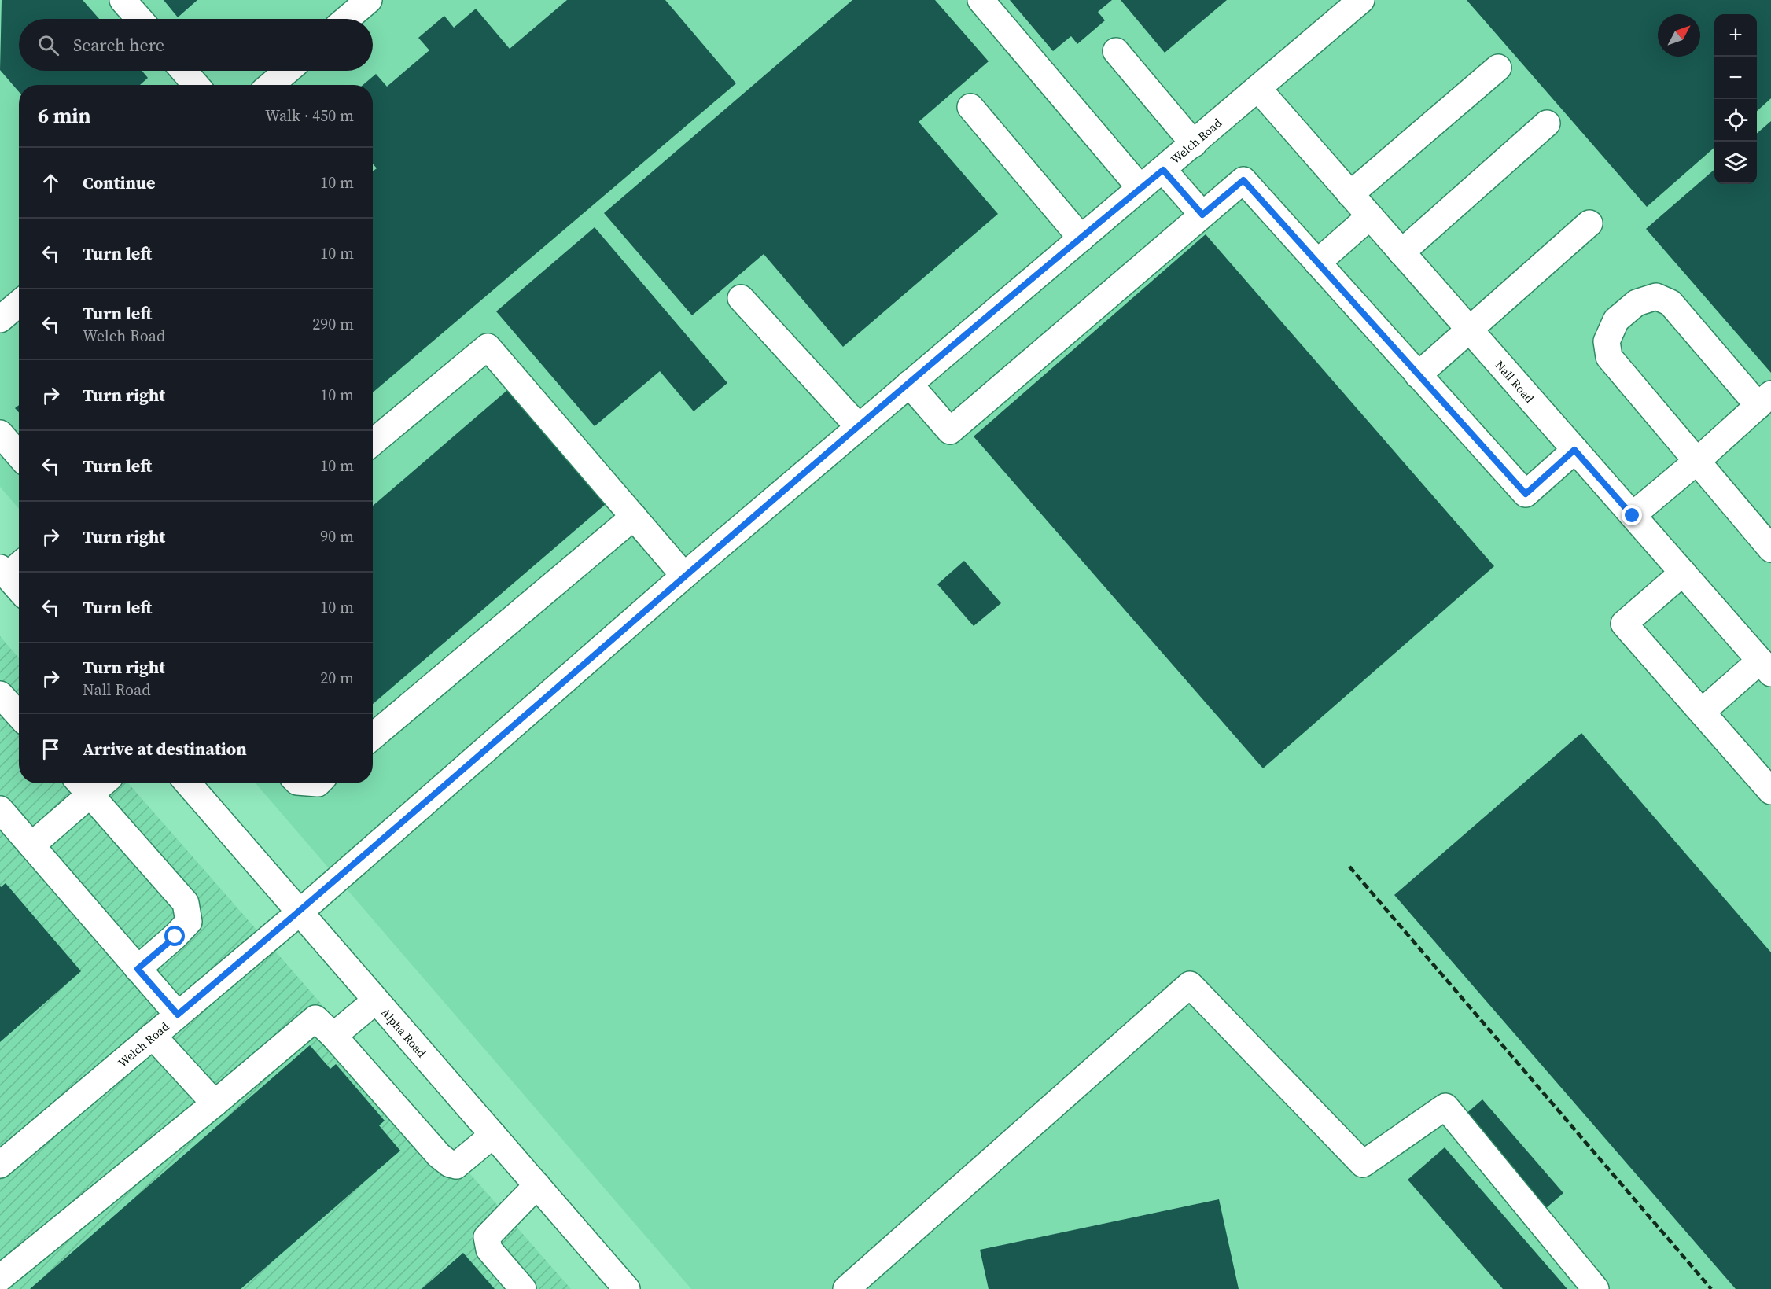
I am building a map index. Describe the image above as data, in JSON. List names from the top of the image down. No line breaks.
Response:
{"streets":{"street":["Welch Road","Nall Road","Alpha Road"]},"crossings":[["Welch Road","Nall Road"],["Welch Road","Alpha Road"]],"north":"top right","page":{"map_buttons":["+","−"],"search":"Search here","heading":["6 min","Walk · 450 m"],"list":[["Continue","10 m"],["Turn left","10 m"],["Turn left","Welch Road","290 m"],["Turn right","10 m"],["Turn left","10 m"],["Turn right","90 m"],["Turn left","10 m"],["Turn right","Nall Road","20 m"],"Arrive at destination"]}}
